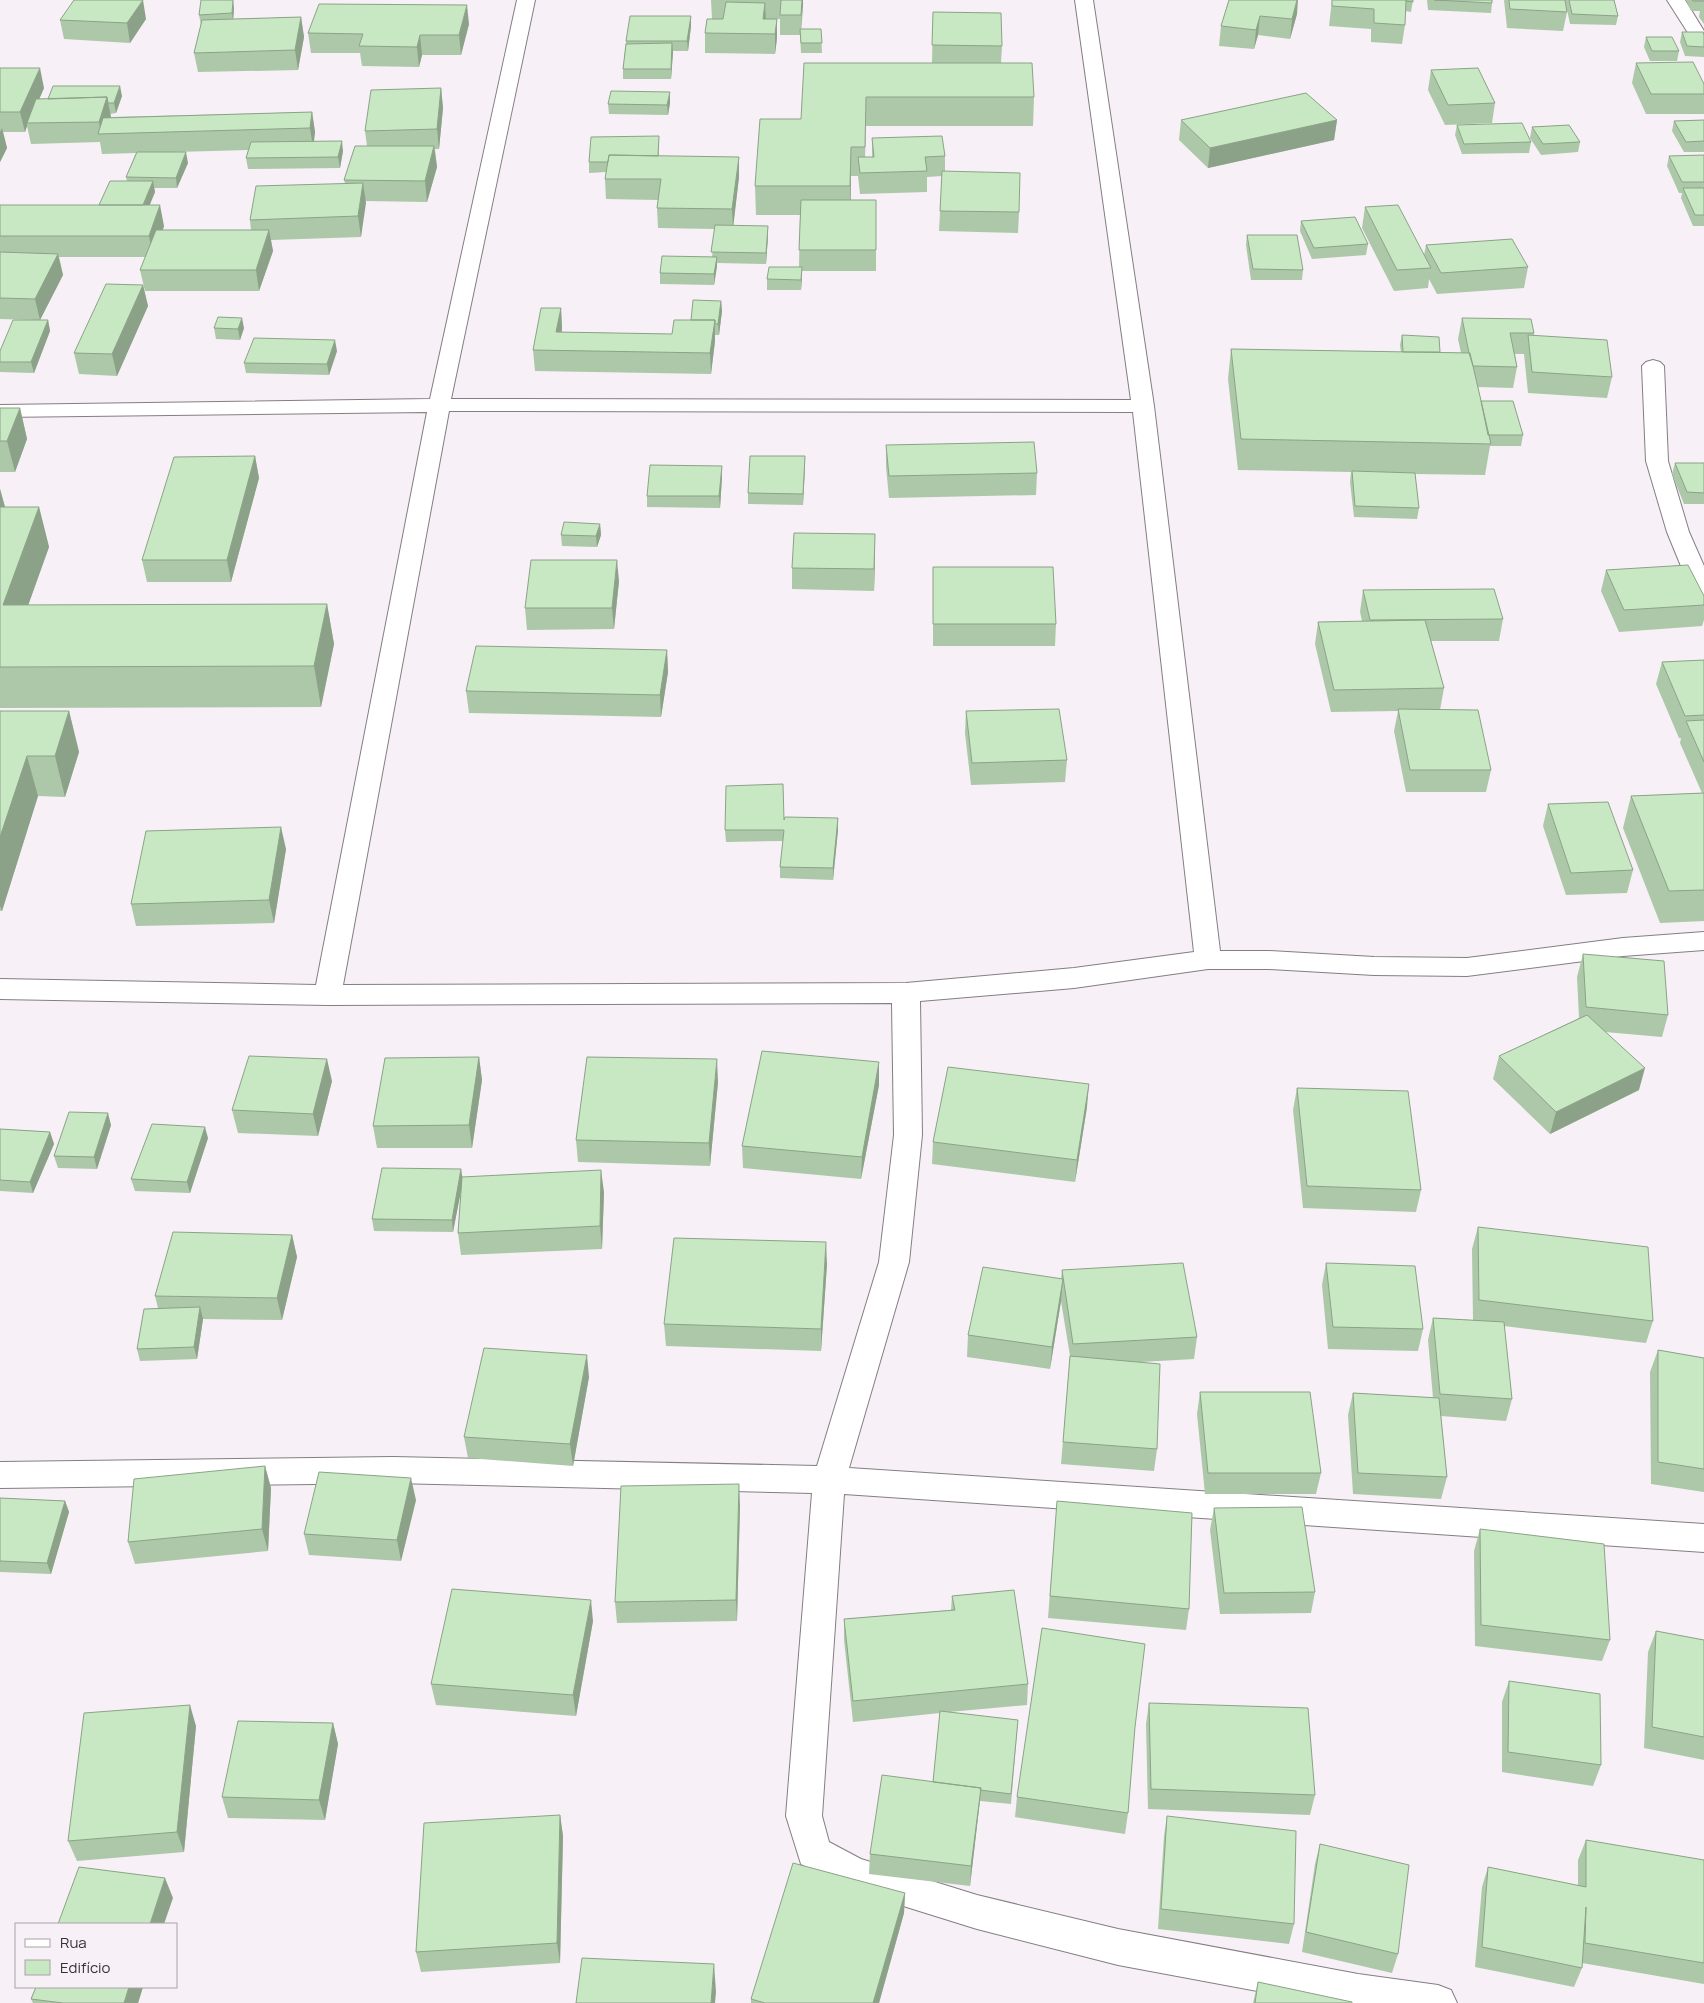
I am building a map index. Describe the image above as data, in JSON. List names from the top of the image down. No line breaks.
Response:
{"legend":["Rua","Edifício"]}
